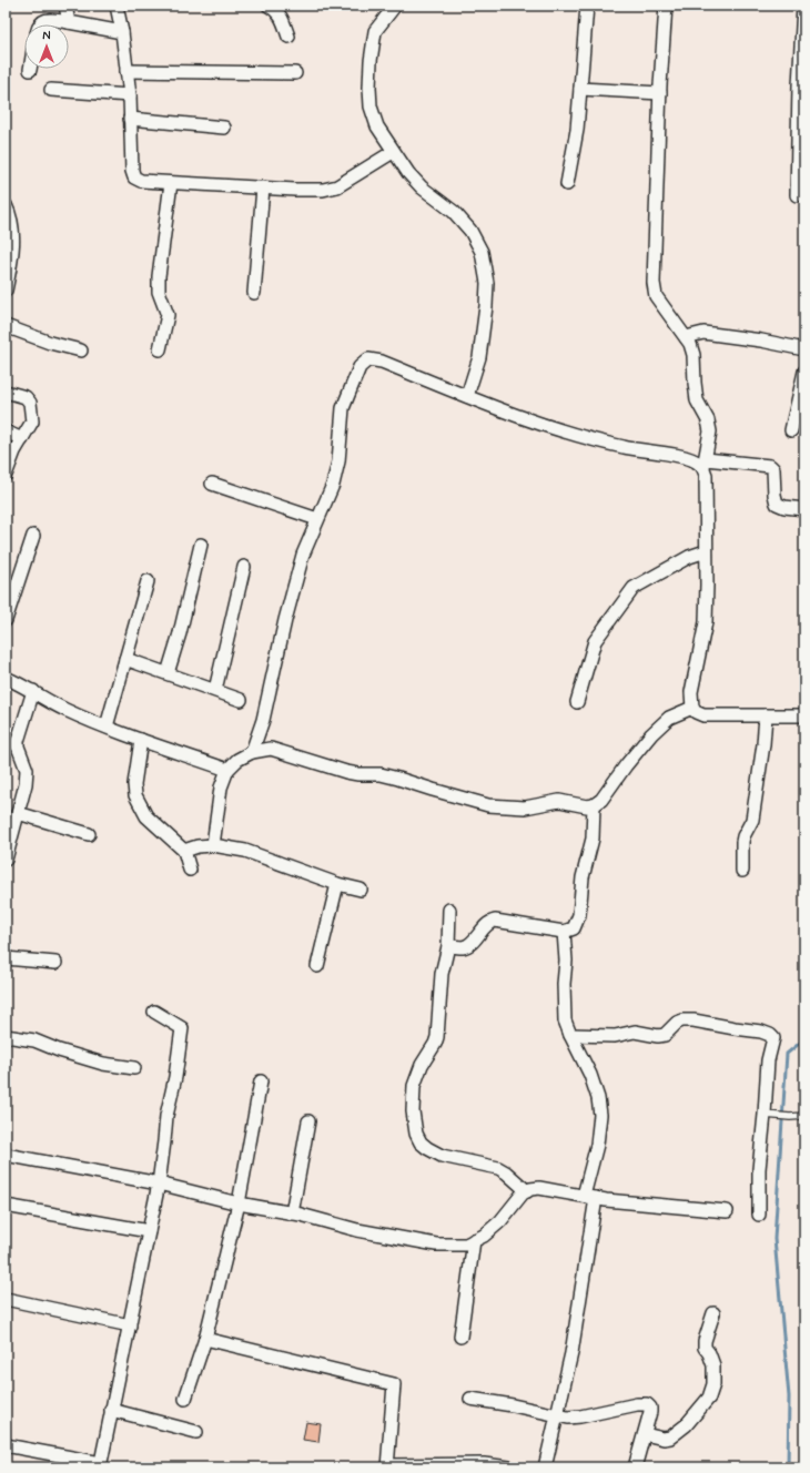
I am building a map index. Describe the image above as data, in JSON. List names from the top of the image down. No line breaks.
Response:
{"north":"top"}
